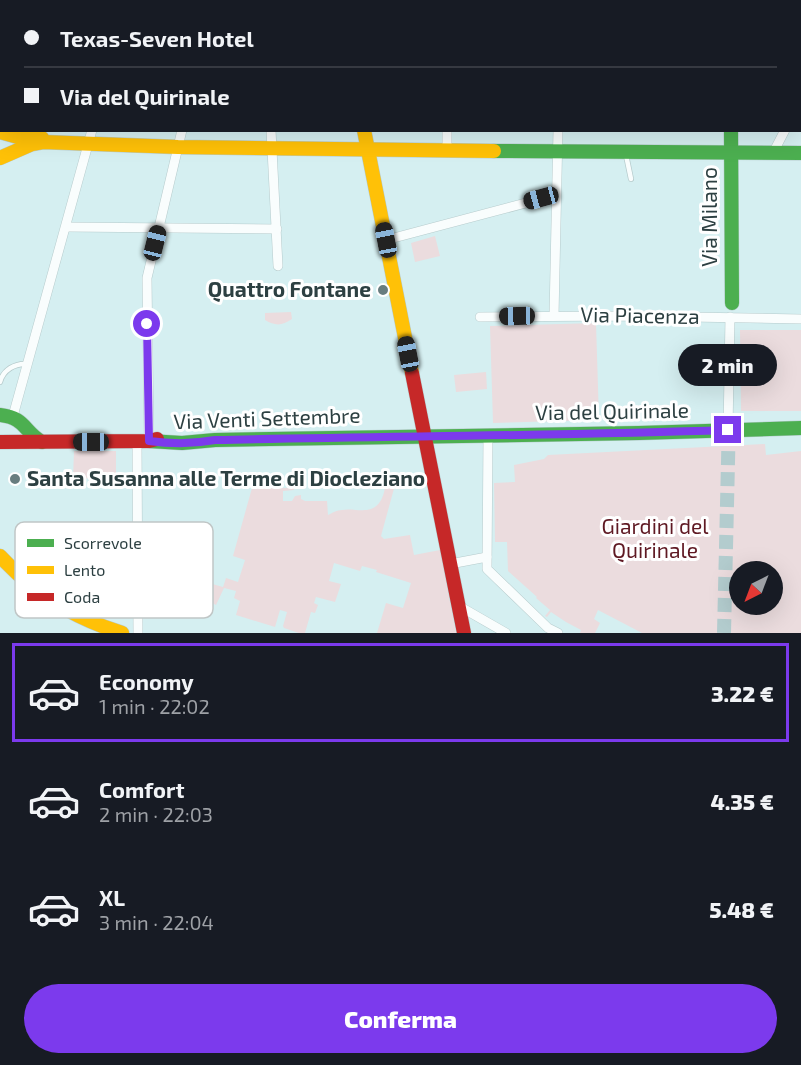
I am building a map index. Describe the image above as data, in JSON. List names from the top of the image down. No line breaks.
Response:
{"streets":{"street":["Via Milano","Via Piacenza","Via del Quirinale","Via Venti Settembre"]},"crossings":[["Via del Quirinale","Via Venti Settembre"]],"parks":["Giardini del Quirinale"],"places":["Quattro Fontane","Santa Susanna alle Terme di Diocleziano"],"legend":["Scorrevole","Lento","Coda"],"north":"bottom left","page":{"banner":["Texas-Seven Hotel","Via del Quirinale"],"bubble":"2 min","list":[{"name":"Economy","note":"1 min · 22:02","value":"3.22 €"},{"name":"Comfort","note":"2 min · 22:03","value":"4.35 €"},{"name":"XL","note":"3 min · 22:04","value":"5.48 €"}],"buttons":"Conferma"}}
